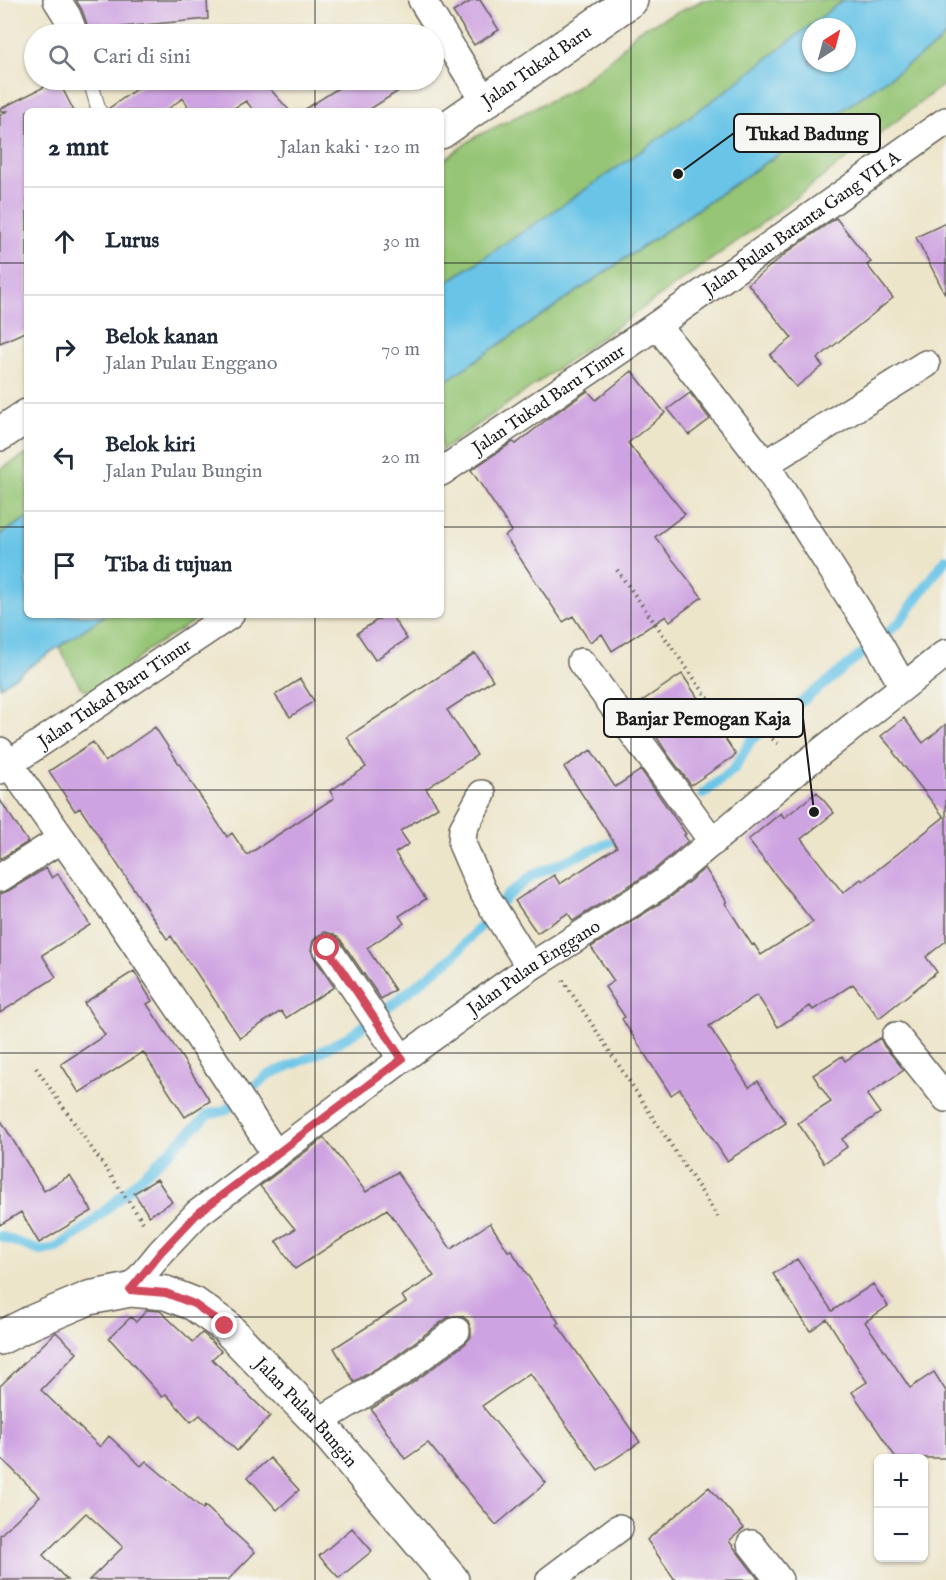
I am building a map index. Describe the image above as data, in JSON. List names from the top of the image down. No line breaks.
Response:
{"streets":{"street":["Jalan Tukad Baru","Jalan Pulau Batanta Gang VII A","Jalan Tukad Baru Timur","Jalan Pulau Enggano","Jalan Pulau Bungin"]},"crossings":[["Jalan Pulau Batanta Gang VII A","Jalan Tukad Baru Timur"],["Jalan Pulau Enggano","Jalan Pulau Bungin"]],"places":["Tukad Badung","Banjar Pemogan Kaja"],"north":"top right","page":{"search":"Cari di sini","heading":["2 mnt","Jalan kaki · 120 m"],"list":[["Lurus","30 m"],["Belok kanan","Jalan Pulau Enggano","70 m"],["Belok kiri","Jalan Pulau Bungin","20 m"],"Tiba di tujuan"],"map_buttons":["+","−"]}}
